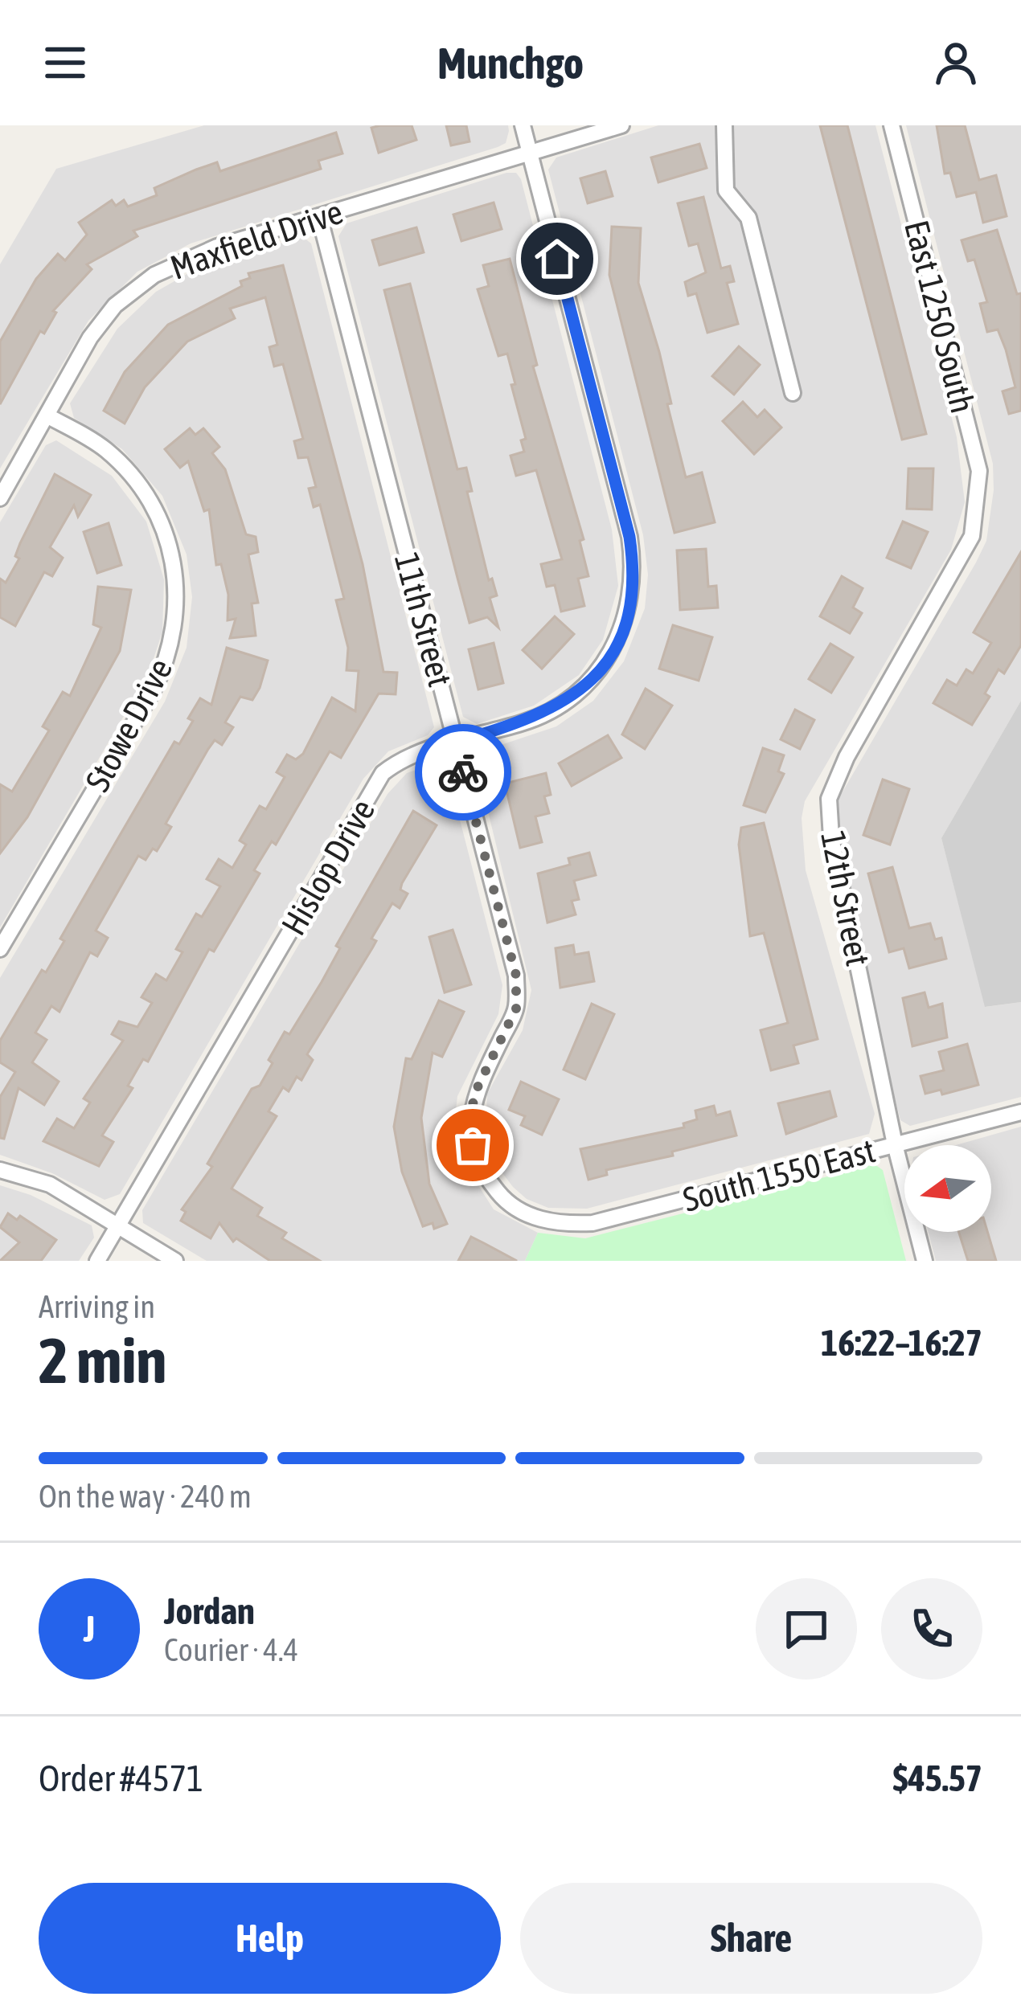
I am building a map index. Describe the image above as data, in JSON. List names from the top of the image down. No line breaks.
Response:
{"streets":{"street":["Maxfield Drive","East 1250 South","11th Street","Stowe Drive","Hislop Drive","12th Street","South 1550 East"]},"crossings":[["Maxfield Drive","11th Street"],["Maxfield Drive","Stowe Drive"],["Maxfield Drive","Hislop Drive"],["East 1250 South","12th Street"],["11th Street","Hislop Drive"],["11th Street","South 1550 East"],["12th Street","South 1550 East"]],"north":"left","page":{"header":"Munchgo","heading":["2 min","Arriving in","16:22–16:27"],"panel":["Jordan","Courier · 4.4","Order #4571","$45.57"],"bar":"On the way · 240 m","round":"J","buttons":["Help","Share"]}}
